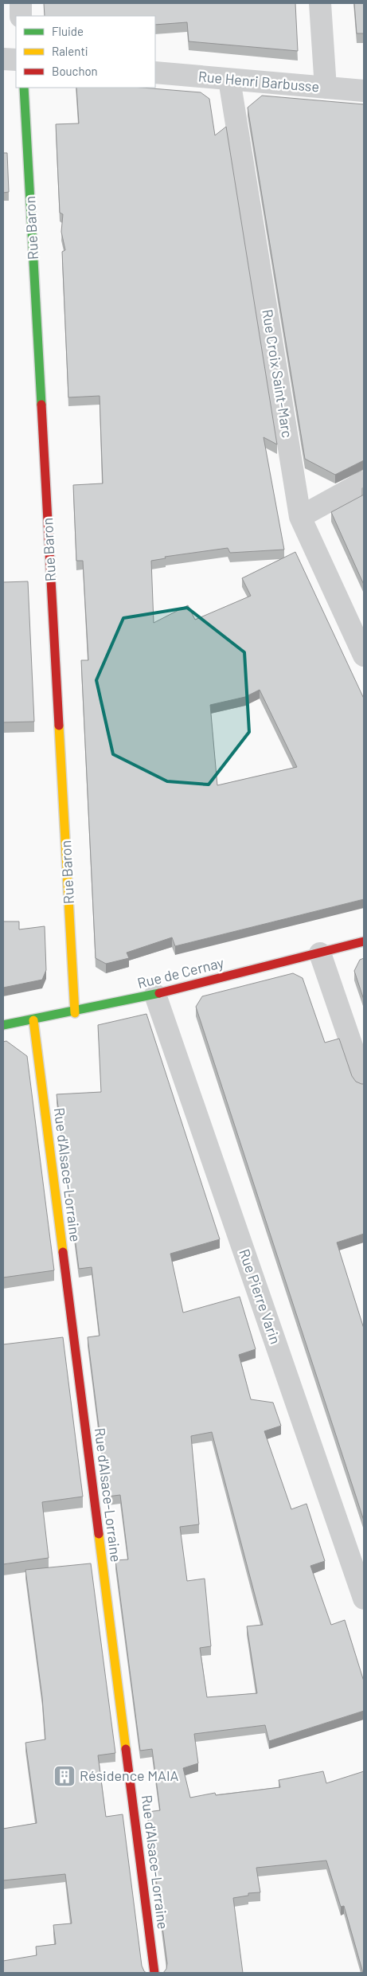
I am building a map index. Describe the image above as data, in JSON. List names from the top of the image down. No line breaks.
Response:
{"streets":{"street":["Rue Henri Barbusse","Rue Baron","Rue Croix Saint-Marc","Rue de Cernay","Rue d'Alsace-Lorraine","Rue Pierre Varin"]},"crossings":[["Rue Henri Barbusse","Rue Croix Saint-Marc"],["Rue Baron","Rue de Cernay"],["Rue de Cernay","Rue d'Alsace-Lorraine"],["Rue de Cernay","Rue Pierre Varin"]],"places":{"building":["Résidence MAIA"]},"legend":["Fluide","Ralenti","Bouchon"]}
